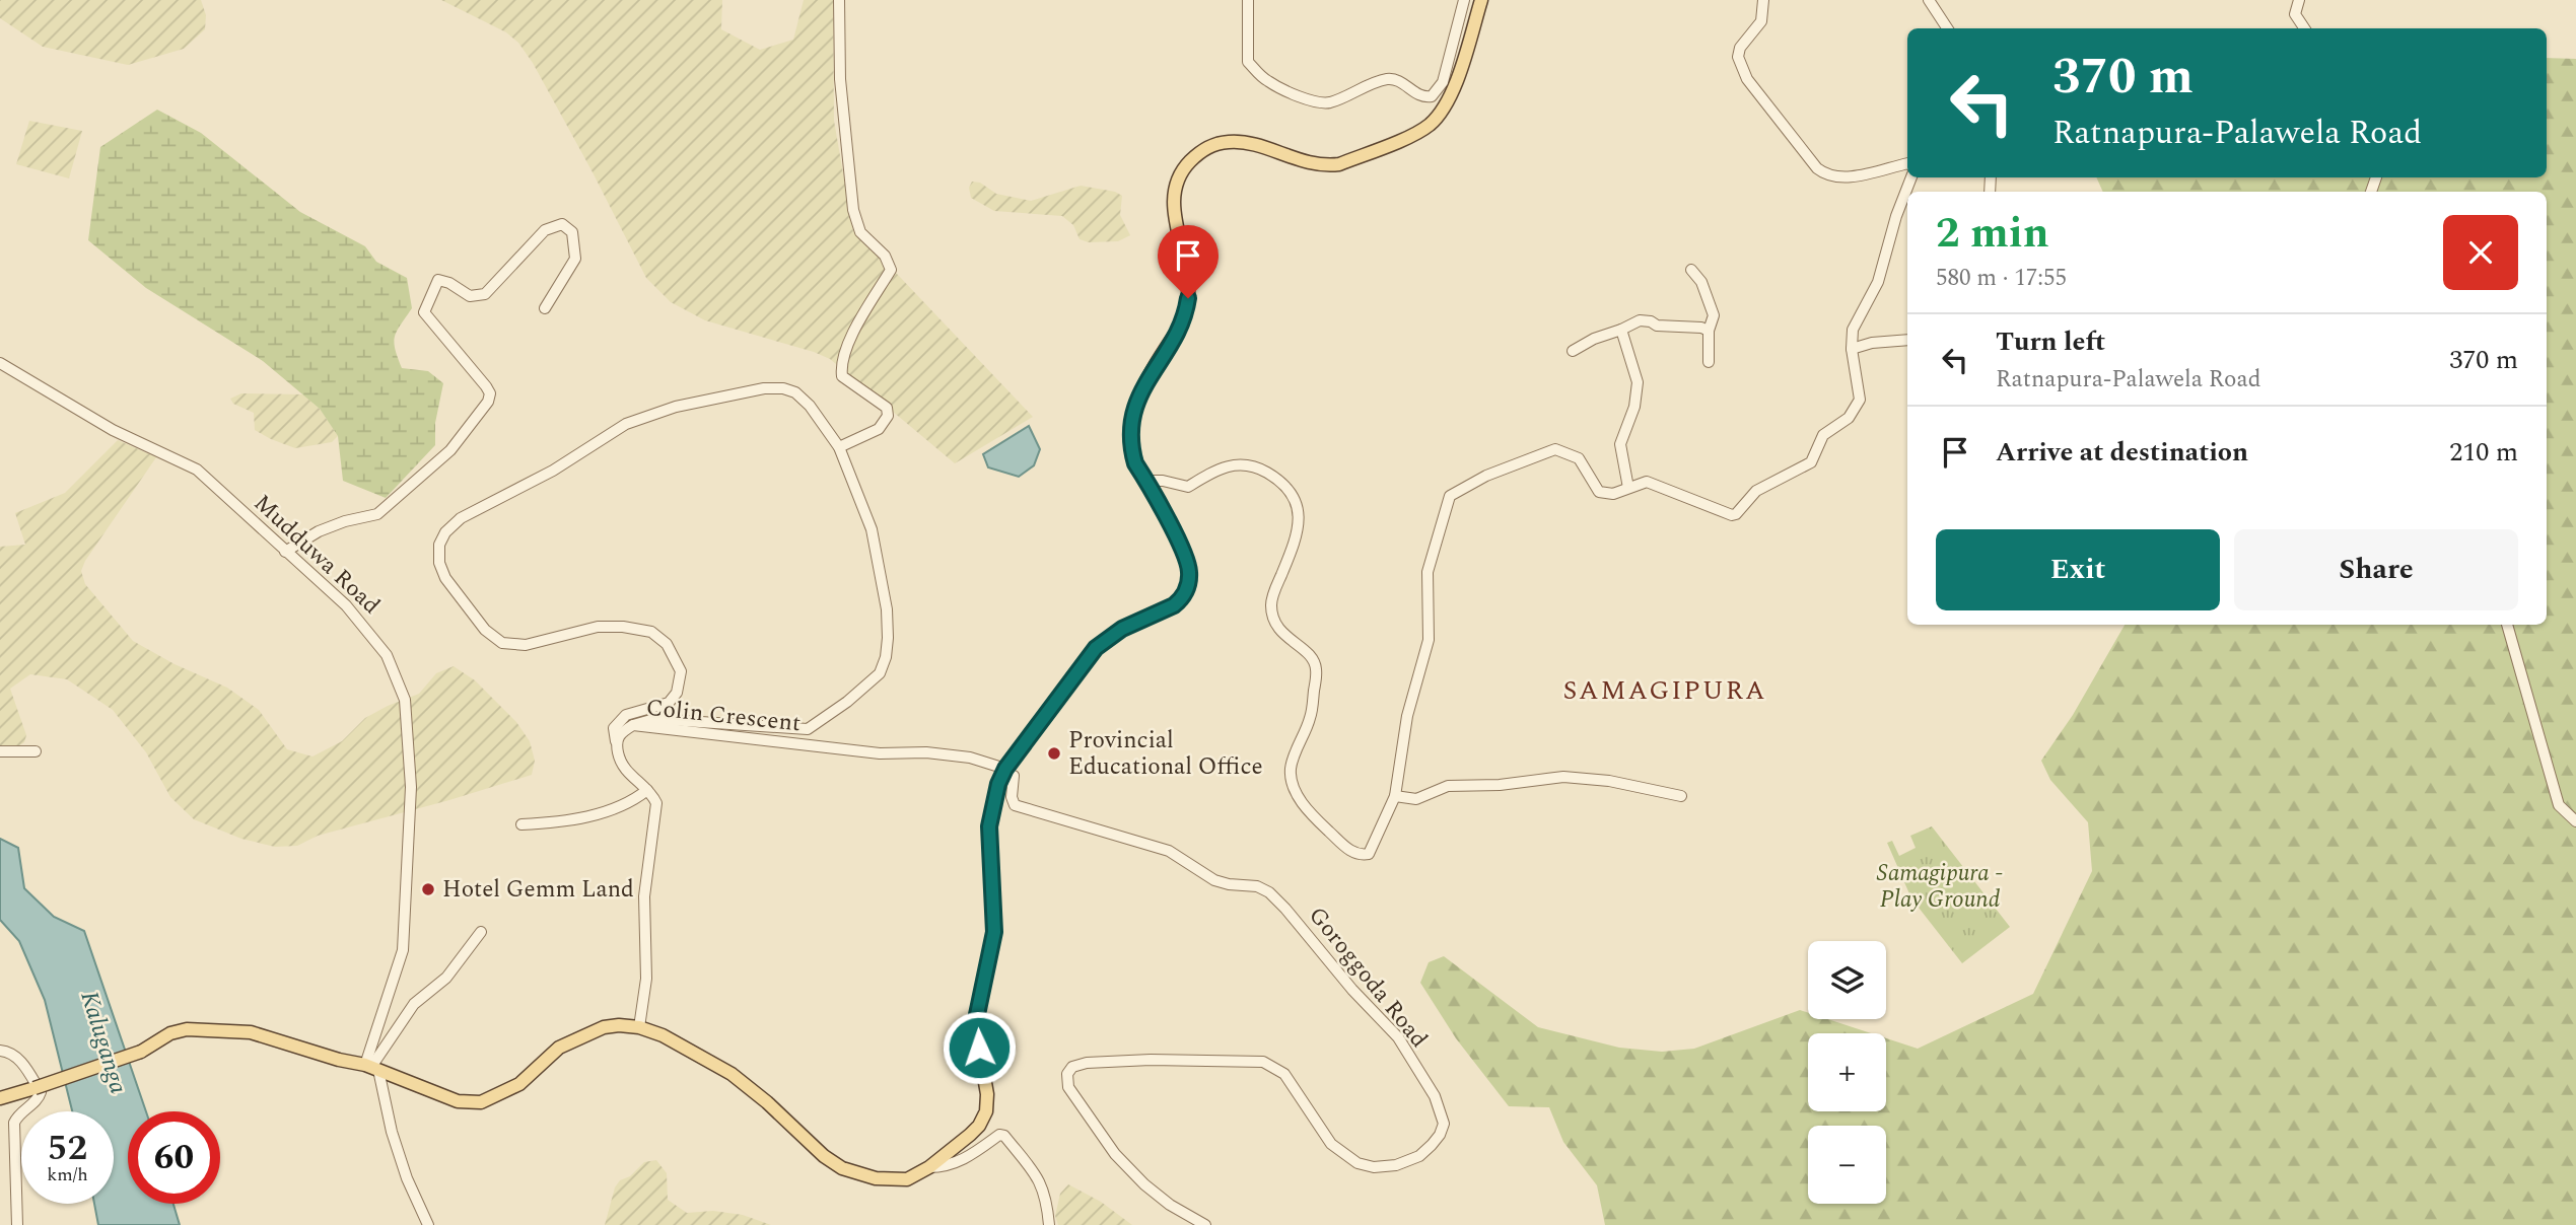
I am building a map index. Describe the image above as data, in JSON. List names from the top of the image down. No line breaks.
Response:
{"streets":{"street":["Mudduwa Road","Colin Crescent","Goroggoda Road"]},"crossings":[["Colin Crescent","Goroggoda Road"]],"districts":["SAMAGIPURA"],"water":["Kaluganga"],"parks":["Samagipura - Play Ground"],"places":["Provincial Educational Office","Hotel Gemm Land"],"page":{"turn":["370 m","Ratnapura-Palawela Road"],"heading":["2 min","580 m · 17:55"],"list":[{"name":"Turn left","note":"Ratnapura-Palawela Road","value":"370 m"},{"name":"Arrive at destination","value":"210 m"}],"buttons":["Exit","Share"],"map_buttons":["+","−"],"speed":"52 km/h","limit":"60"}}
